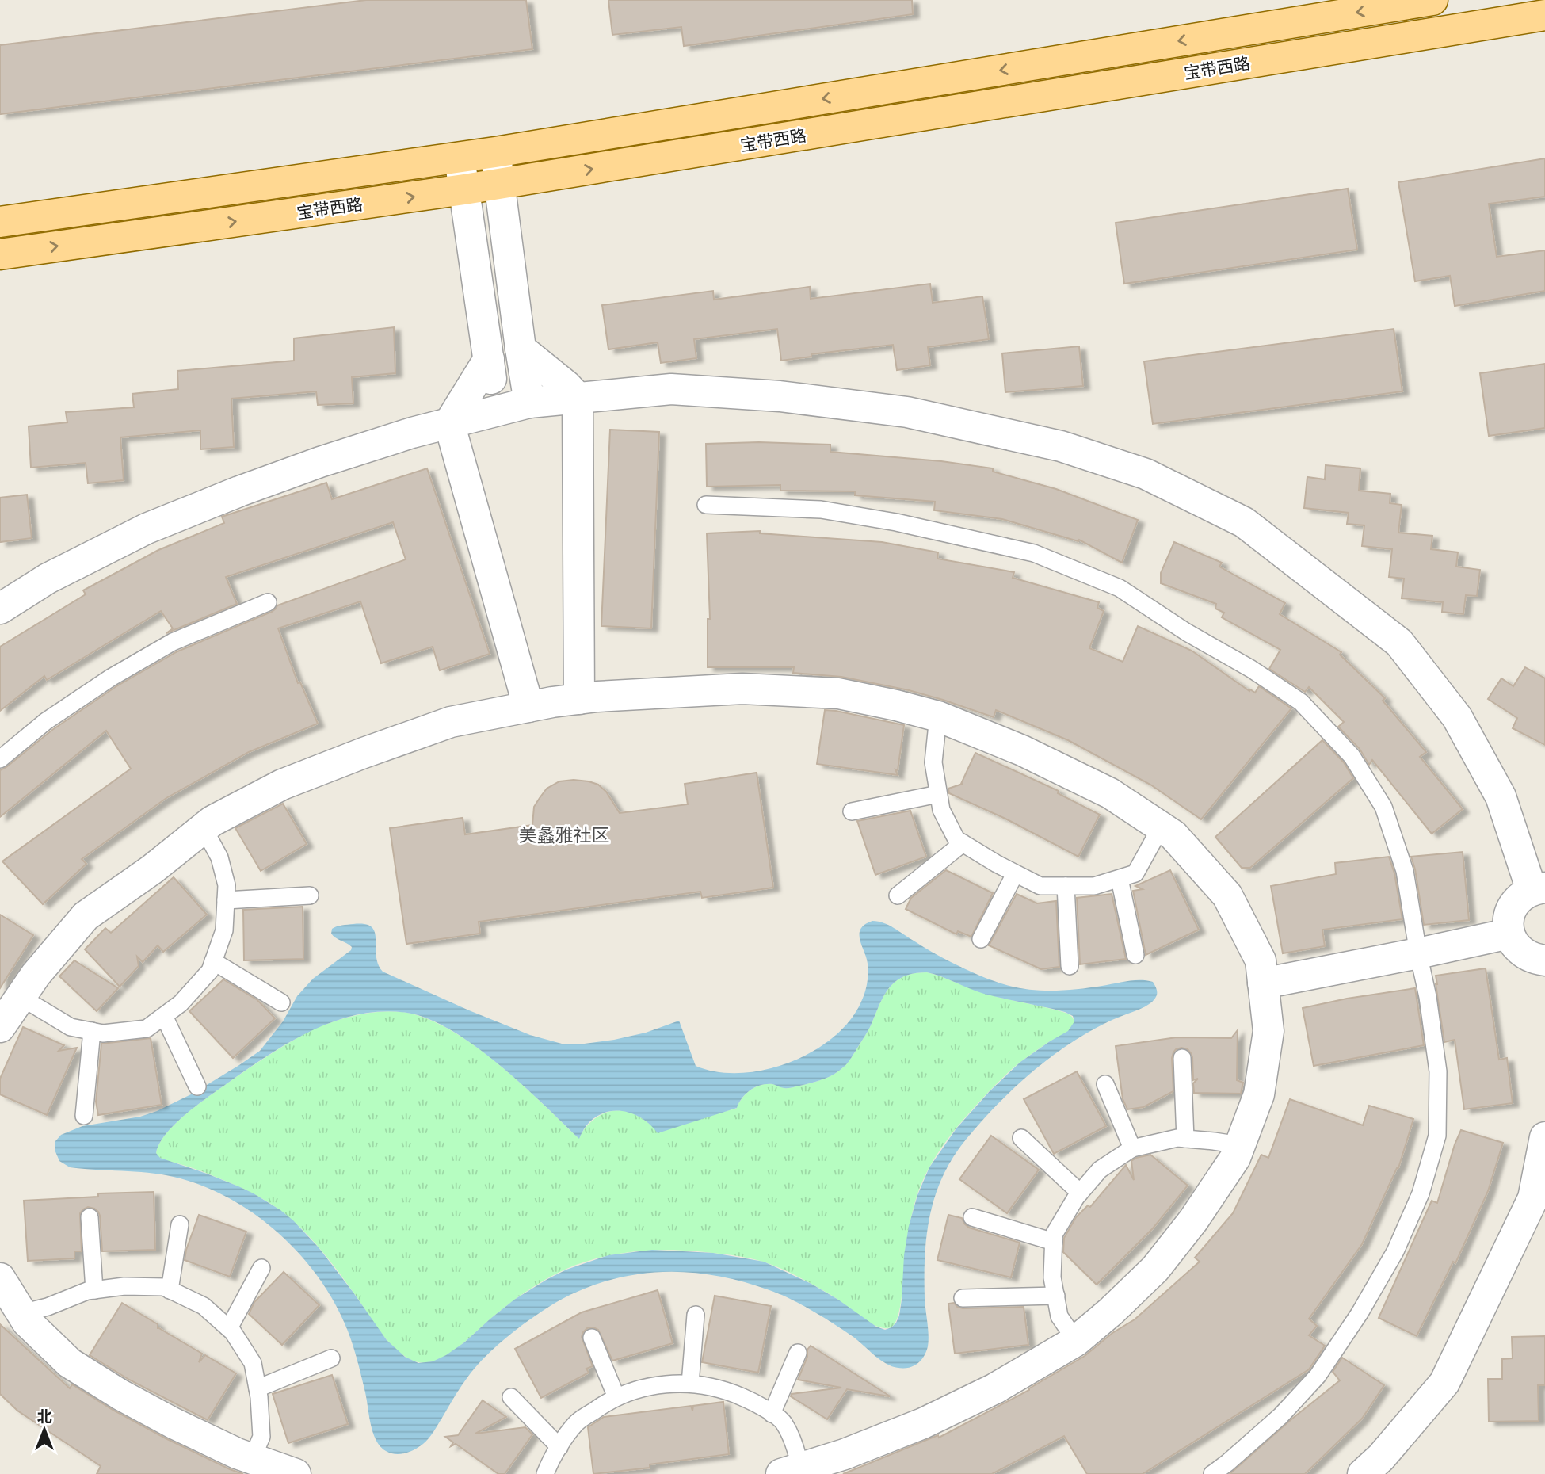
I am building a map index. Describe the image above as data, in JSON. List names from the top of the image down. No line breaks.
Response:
{"streets":{"main road":["宝带西路"]},"districts":["美蠡雅社区"],"north":"top"}
